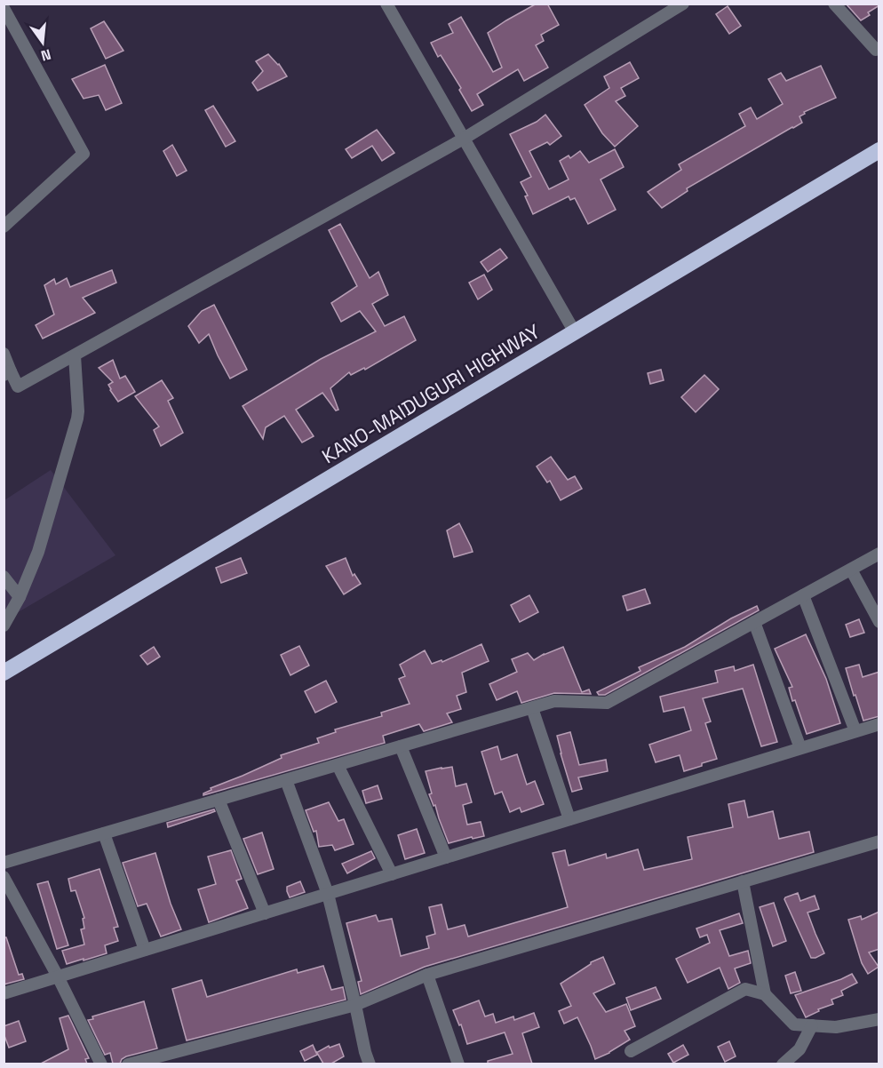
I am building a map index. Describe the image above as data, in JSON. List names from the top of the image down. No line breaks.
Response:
{"streets":{"highway":["KANO-MAIDUGURI HIGHWAY"]},"north":"bottom"}
